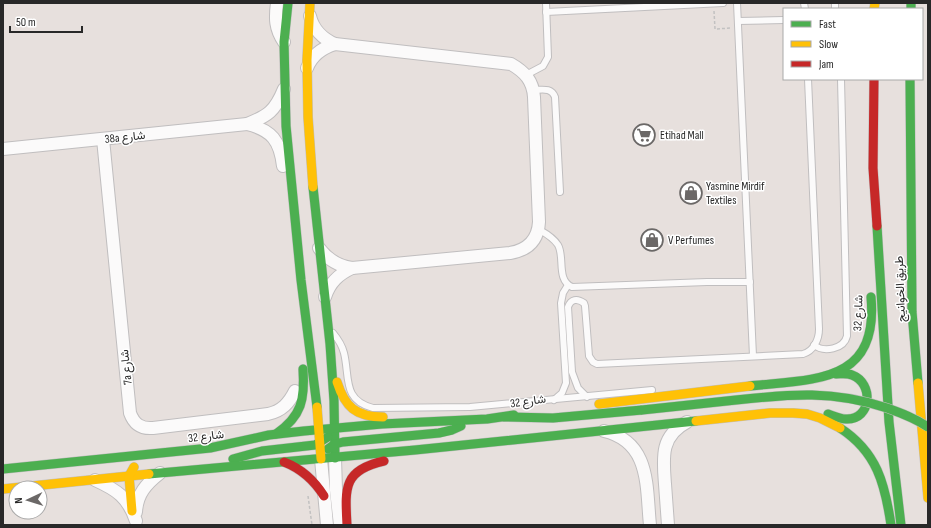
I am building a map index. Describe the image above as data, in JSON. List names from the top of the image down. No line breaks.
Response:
{"streets":{"main road":["طريق الخوانيج","شارع 32"],"street":["38a شارع","7a شارع"]},"crossings":[["38a شارع","7a شارع"]],"places":{"supermarket":["Etihad Mall"],"shop":["Yasmine Mirdif Textiles","V Perfumes"]},"legend":["Fast","Slow","Jam"],"scale_bar":"50 m","north":"left"}
